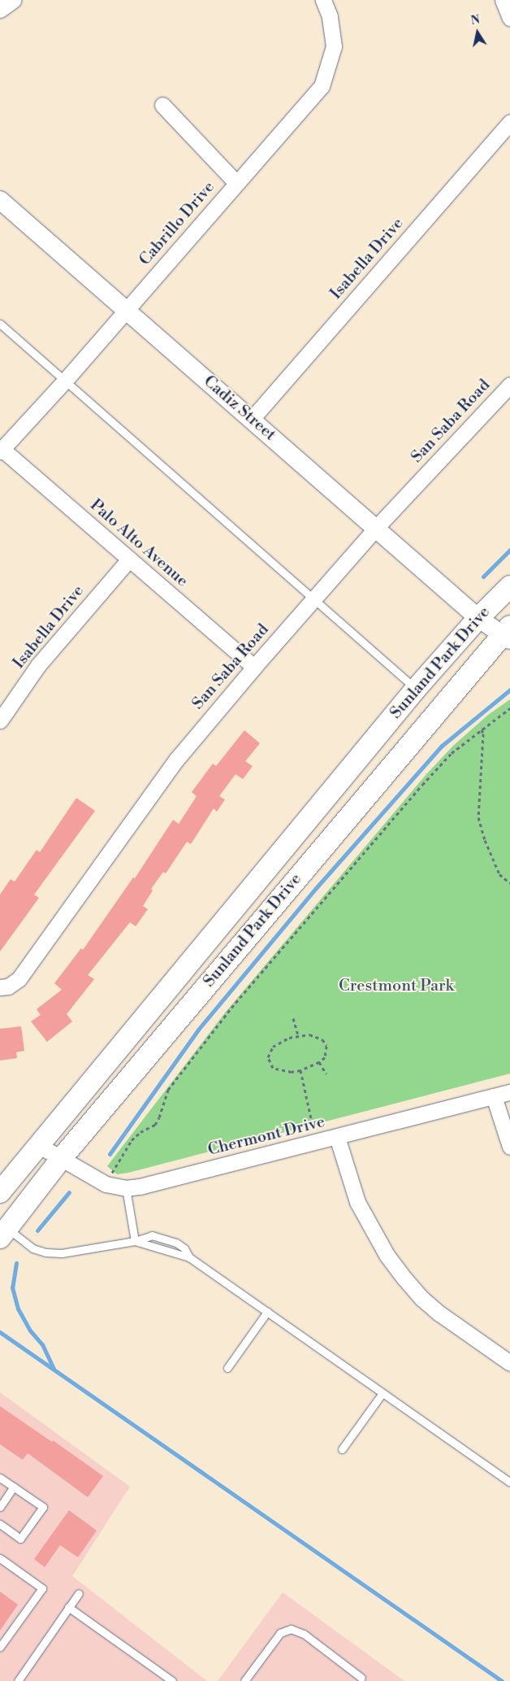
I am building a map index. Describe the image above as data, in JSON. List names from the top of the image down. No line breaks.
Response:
{"streets":{"main road":["Sunland Park Drive"],"street":["Cabrillo Drive","Isabella Drive","Cadiz Street","San Saba Road","Palo Alto Avenue","Chermont Drive"]},"crossings":[["Cabrillo Drive","Cadiz Street"],["Cabrillo Drive","Palo Alto Avenue"],["Isabella Drive","Cadiz Street"],["Isabella Drive","Palo Alto Avenue"],["Cadiz Street","San Saba Road"],["Cadiz Street","Sunland Park Drive"],["San Saba Road","Palo Alto Avenue"],["Sunland Park Drive","Chermont Drive"]],"parks":["Crestmont Park"],"north":"top"}
